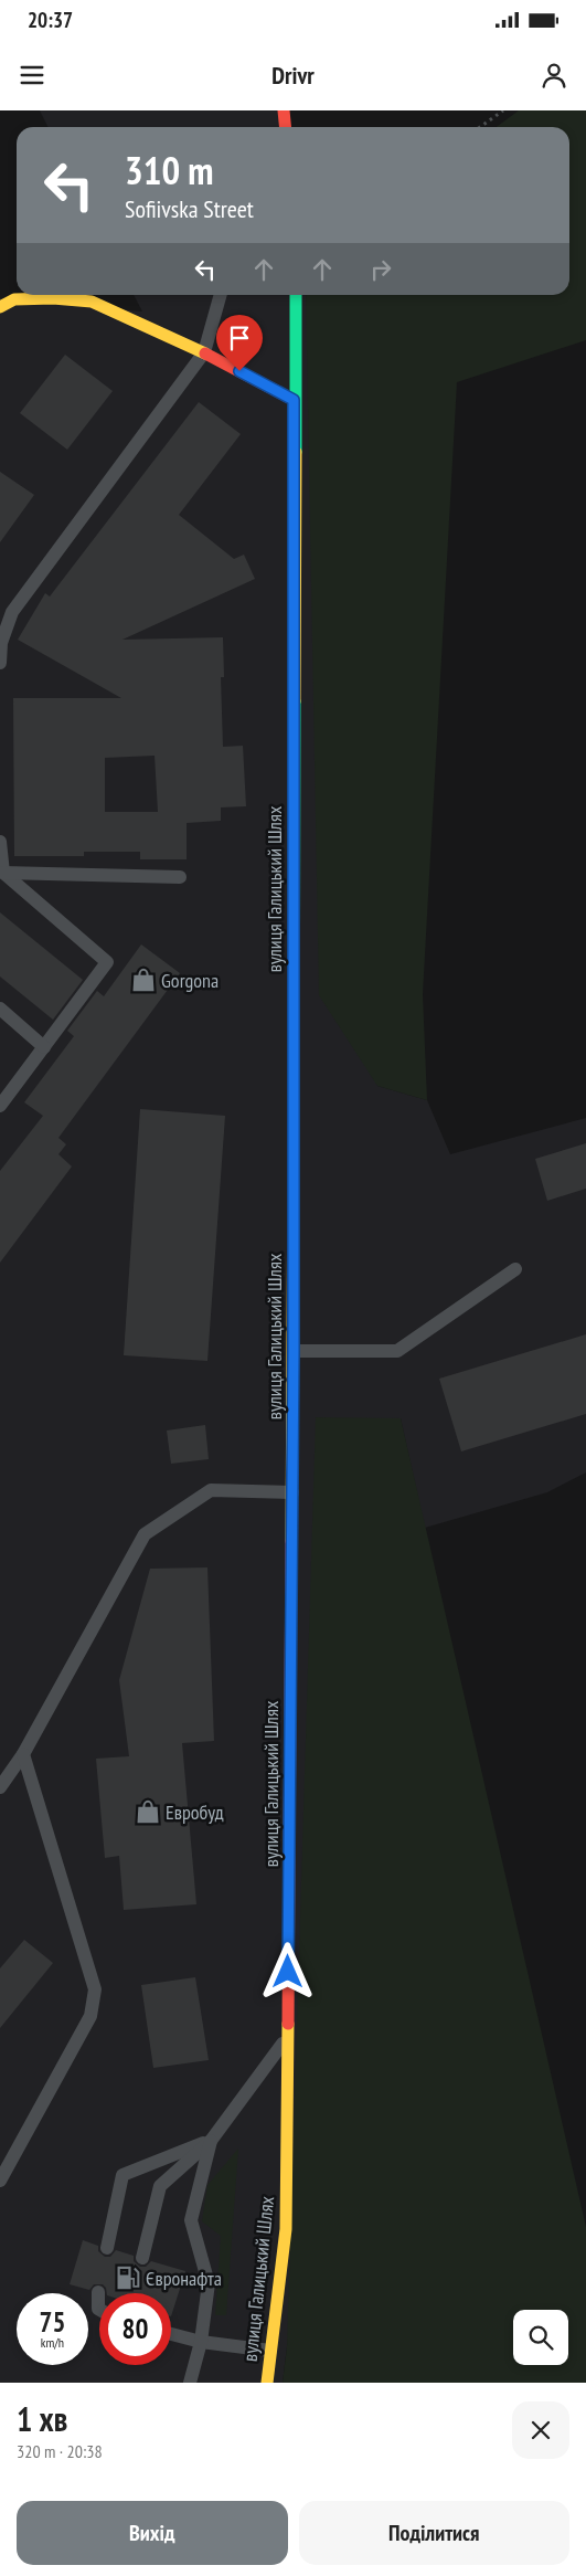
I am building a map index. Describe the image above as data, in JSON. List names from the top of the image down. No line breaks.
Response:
{"streets":{"main road":["вулиця Галицький Шлях"]},"places":{"shop":["Gorgona","Евробуд"],"fuel station":["Євронафта"]},"page":{"status":"20:37","header":"Drivr","turn":["310 m","Sofiivska Street"],"speed":"75 km/h","limit":"80","heading":["1 хв","320 m · 20:38"],"buttons":["Вихід","Поділитися"]}}
